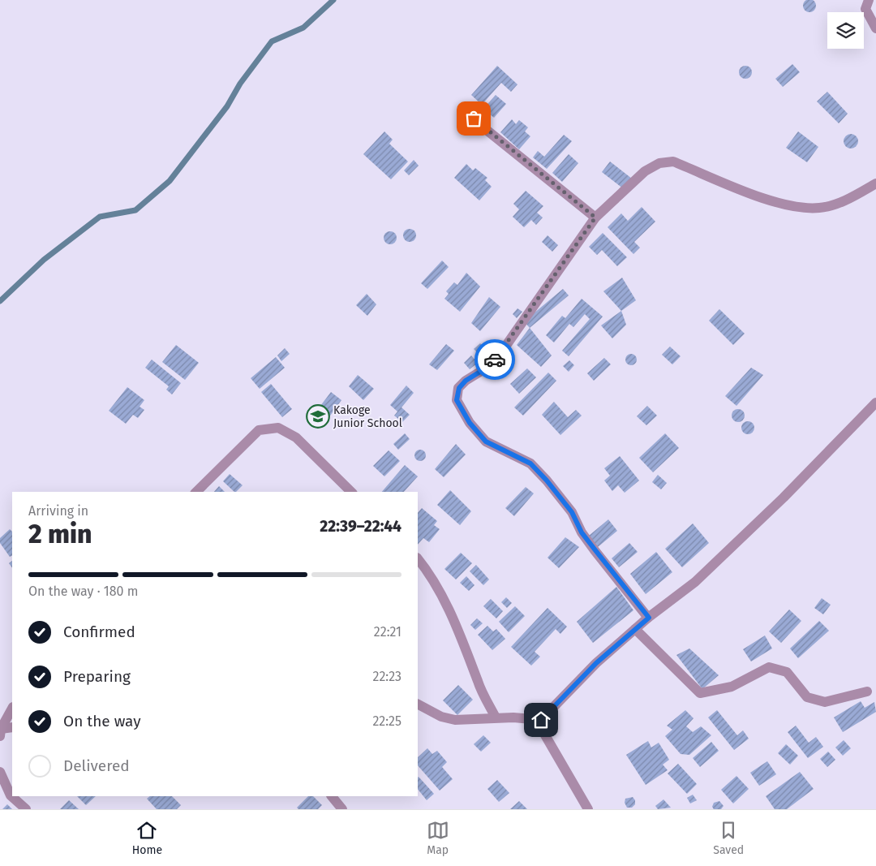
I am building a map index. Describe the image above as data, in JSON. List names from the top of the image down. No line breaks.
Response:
{"places":{"school or university":["Kakoge Junior School"]},"page":{"heading":["2 min","Arriving in","22:39–22:44"],"bar":"On the way · 180 m","list":[["Confirmed","22:21"],["Preparing","22:23"],["On the way","22:25"],"Delivered"],"tabs":["Home","Map","Saved"]}}
